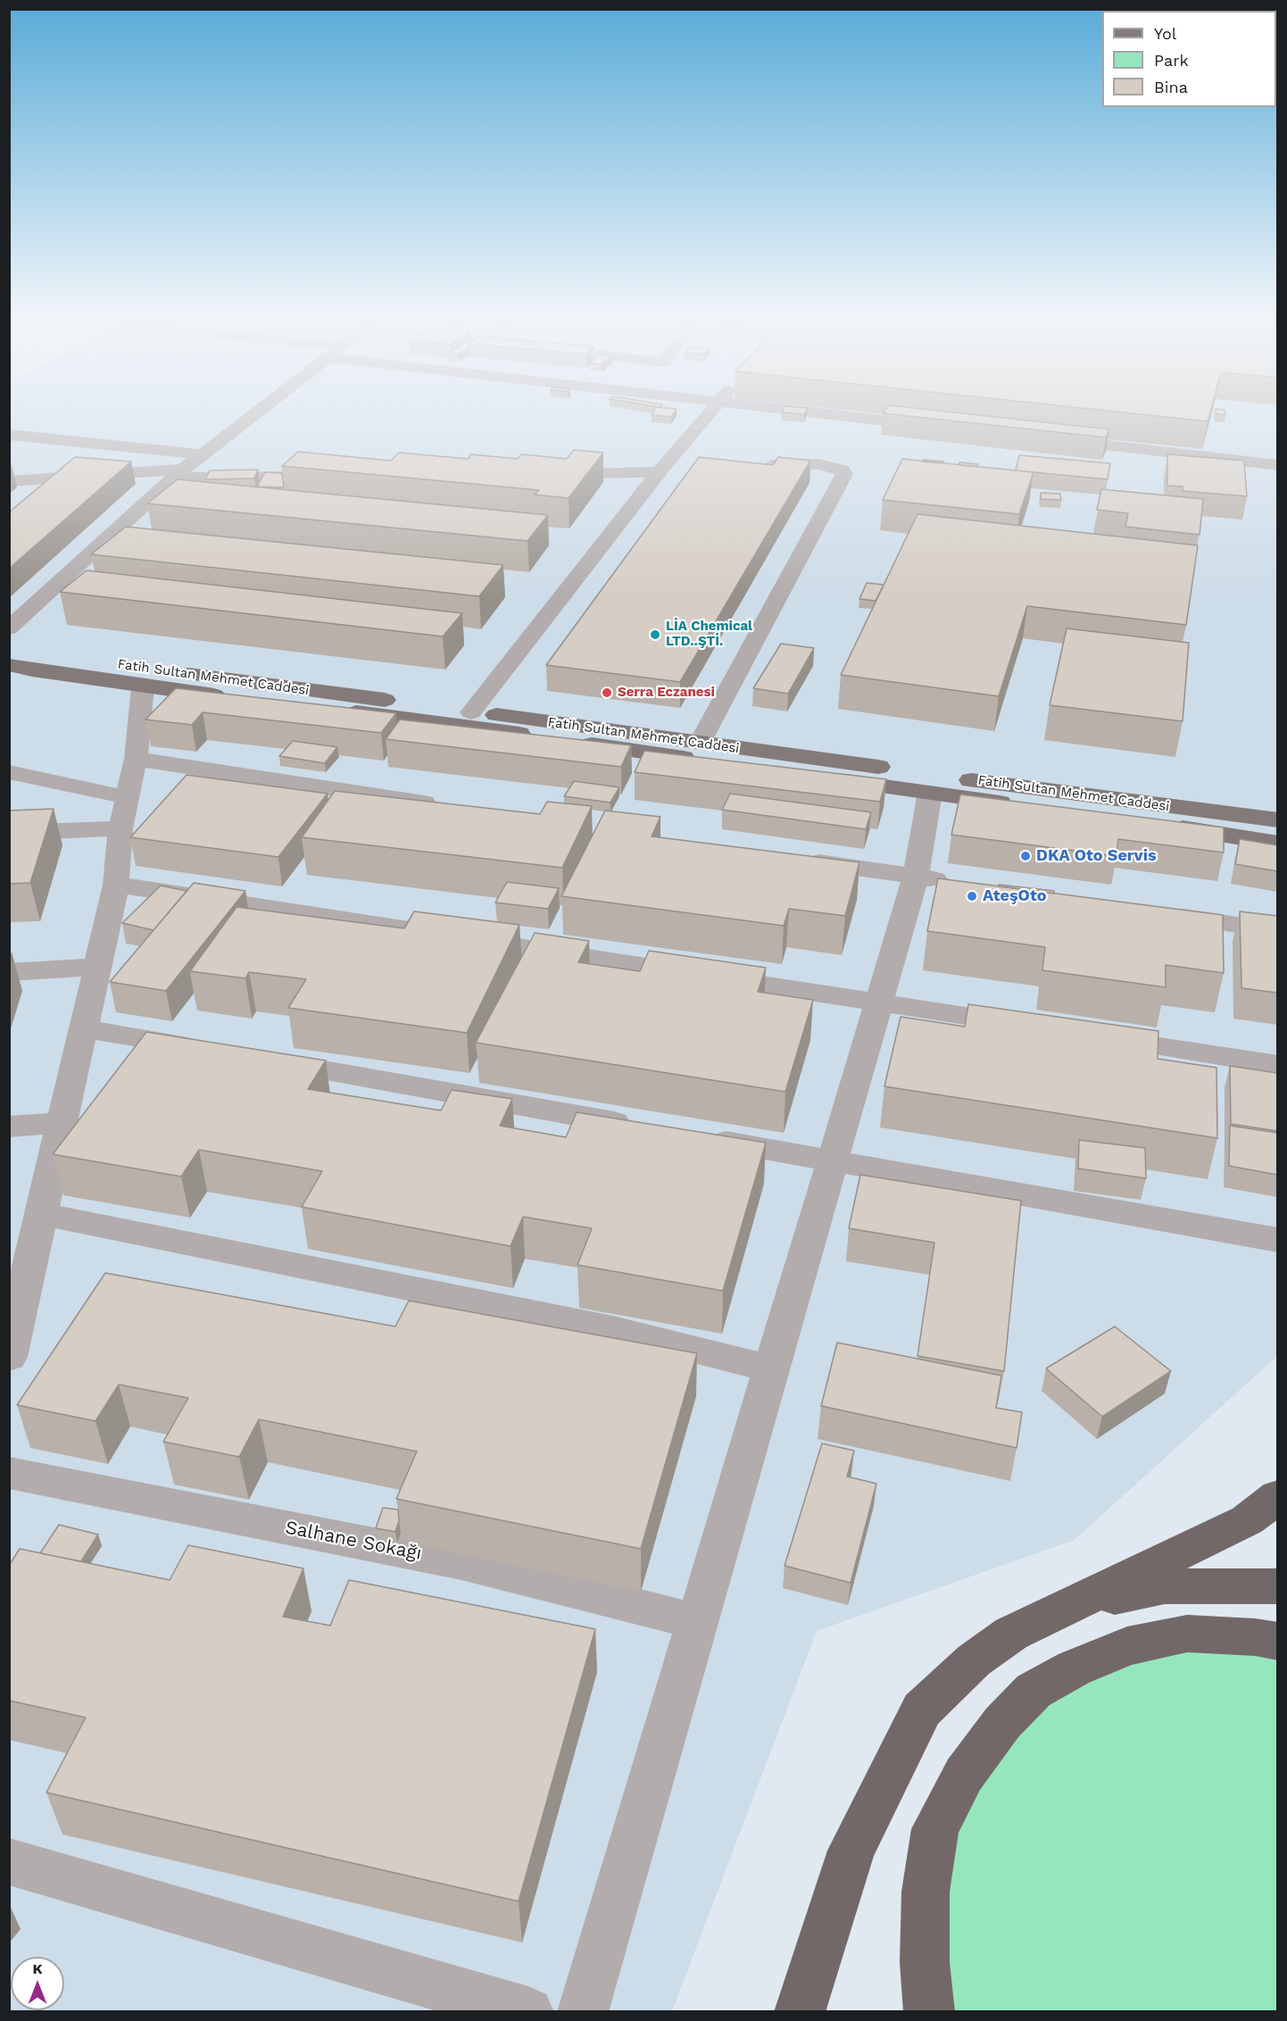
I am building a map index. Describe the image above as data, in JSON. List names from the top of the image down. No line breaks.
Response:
{"streets":{"main road":["Fatih Sultan Mehmet Caddesi"],"street":["Salhane Sokağı"]},"places":["LİA Chemical LTD..ŞTİ.","Serra Eczanesi","DKA Oto Servis","AteşOto"],"legend":["Yol","Park","Bina"],"north":"top"}
